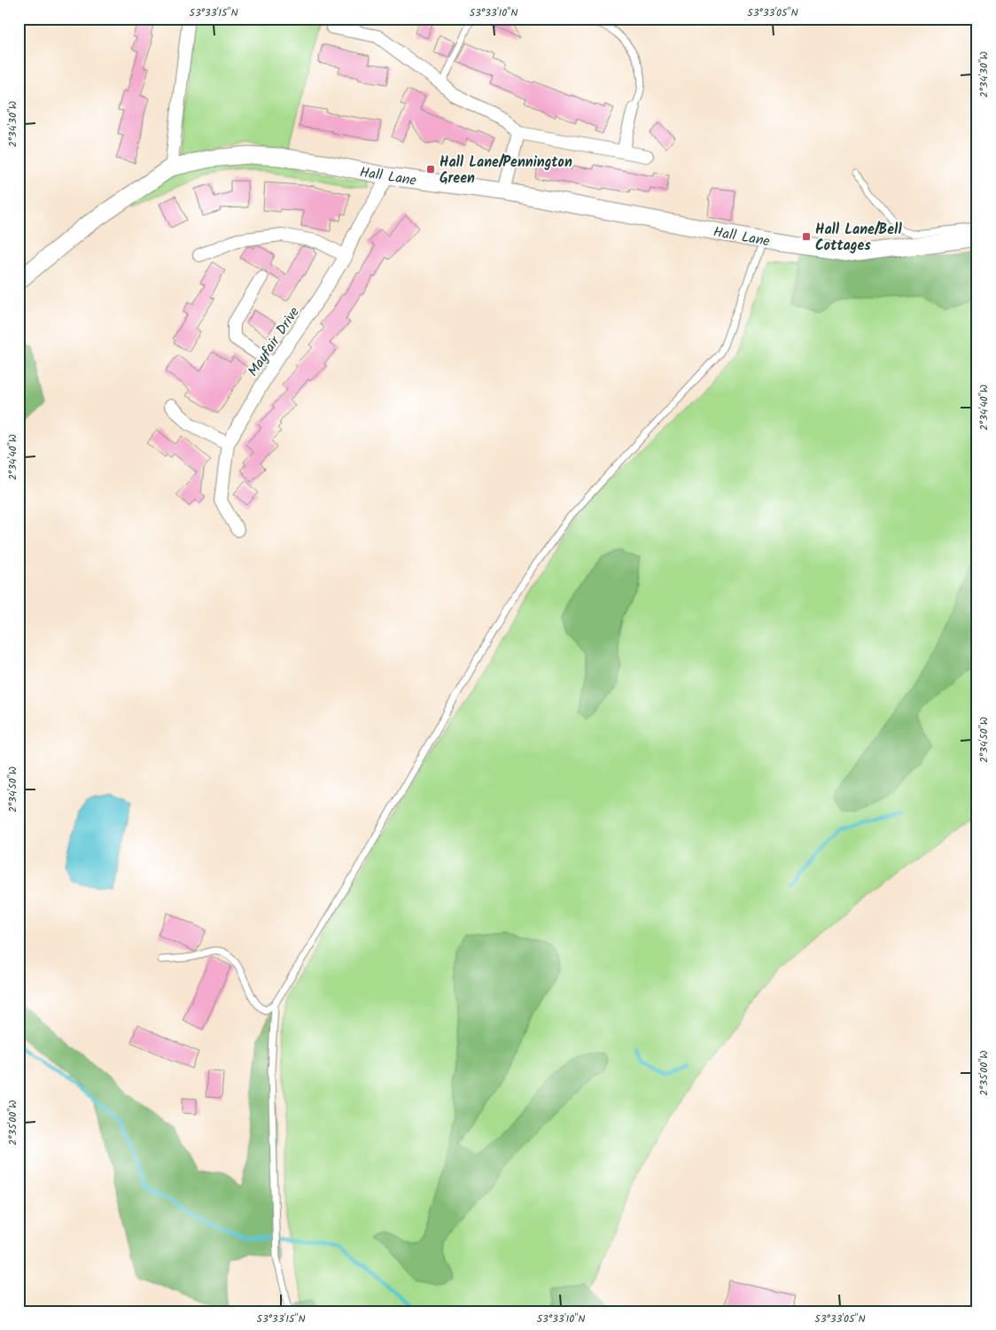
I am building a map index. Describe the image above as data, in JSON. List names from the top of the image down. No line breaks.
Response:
{"streets":{"street":["Hall Lane","Mayfair Drive"]},"crossings":[["Hall Lane","Mayfair Drive"]],"places":{"transit":["Hall Lane/Pennington Green","Hall Lane/Bell Cottages"]},"coordinates":["53°33'15\"N","53°33'10\"N","53°33'05\"N","2°34'30\"W","2°34'40\"W","2°34'50\"W","2°35'00\"W"]}
